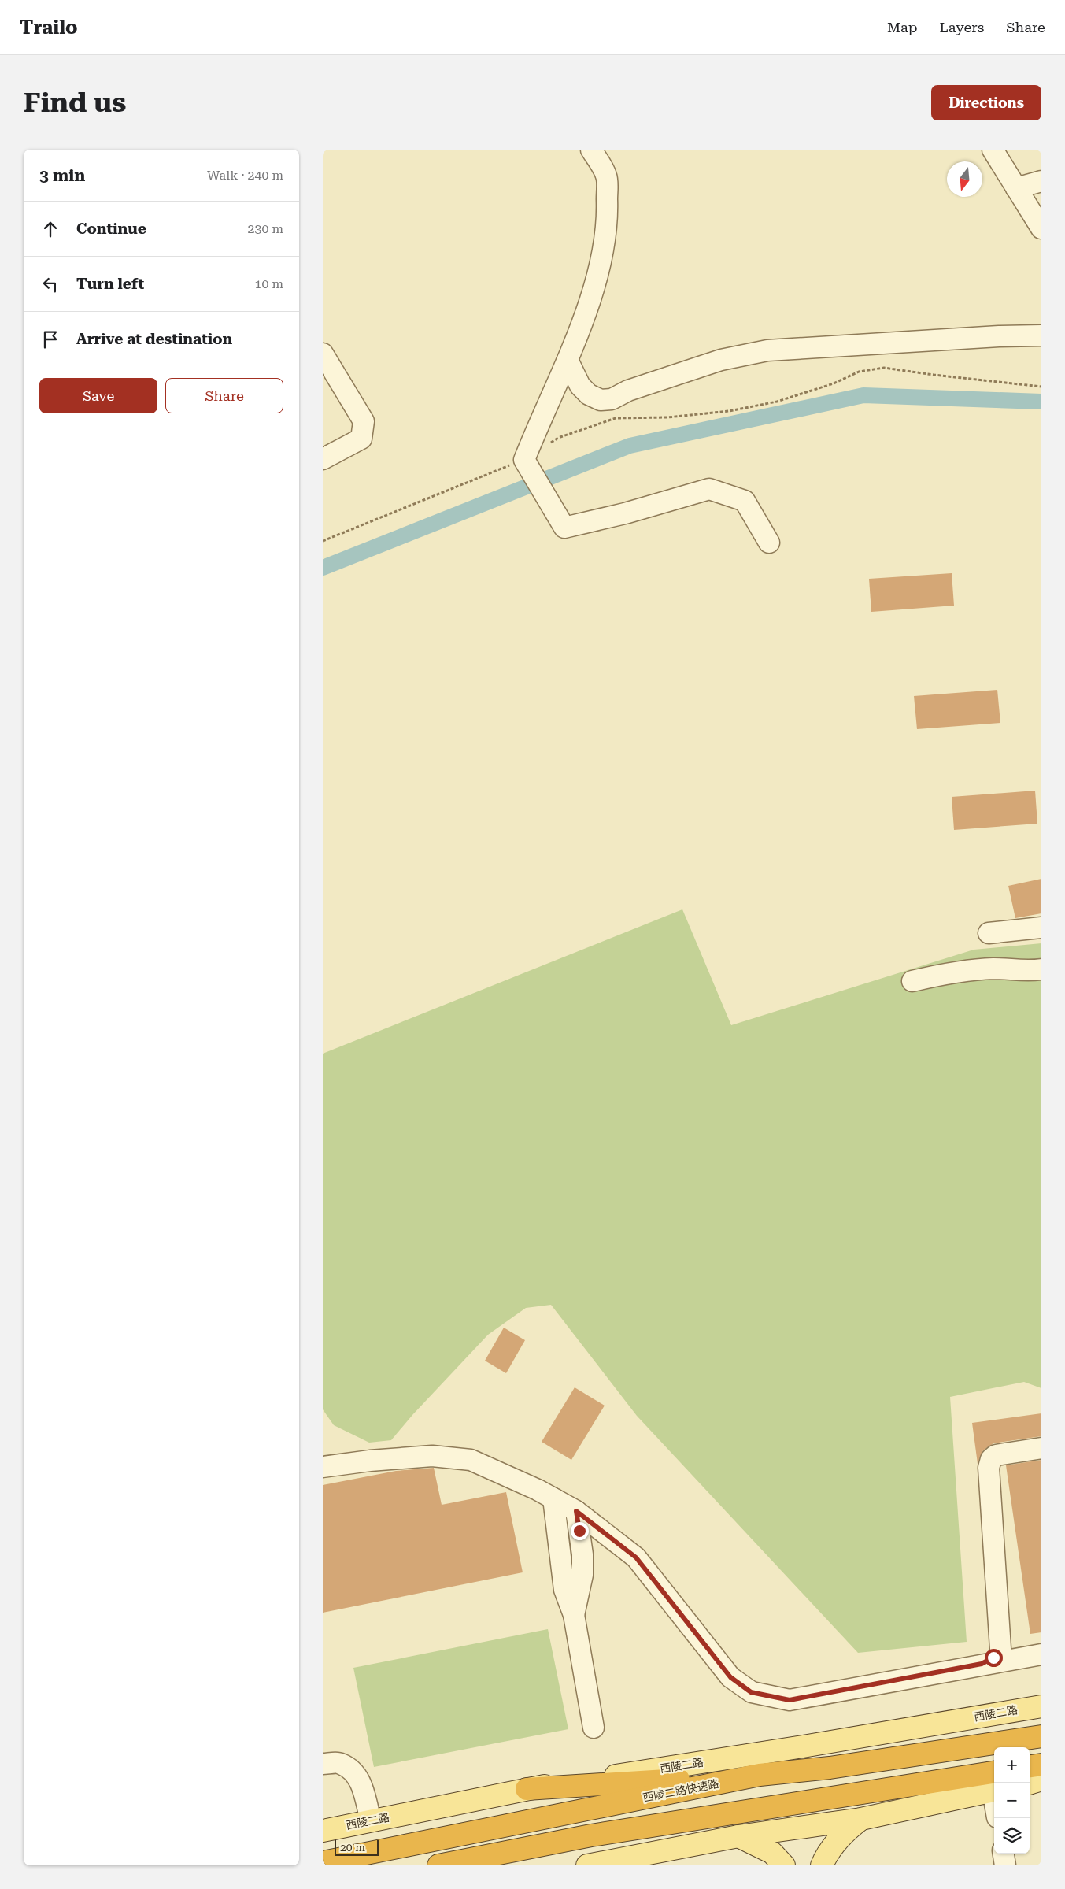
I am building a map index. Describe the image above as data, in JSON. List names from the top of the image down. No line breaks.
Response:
{"streets":{"highway":["西陵二路快速路"],"main road":["西陵二路"]},"scale_bar":"20 m","north":"bottom","page":{"header":"Trailo","nav":["Map","Layers","Share"],"buttons":["Directions",["Save","Share"]],"title":"Find us","heading":["3 min","Walk · 240 m"],"list":[["Continue","230 m"],["Turn left","10 m"],"Arrive at destination"],"map_buttons":["+","−"],"scale":"20 m"}}
